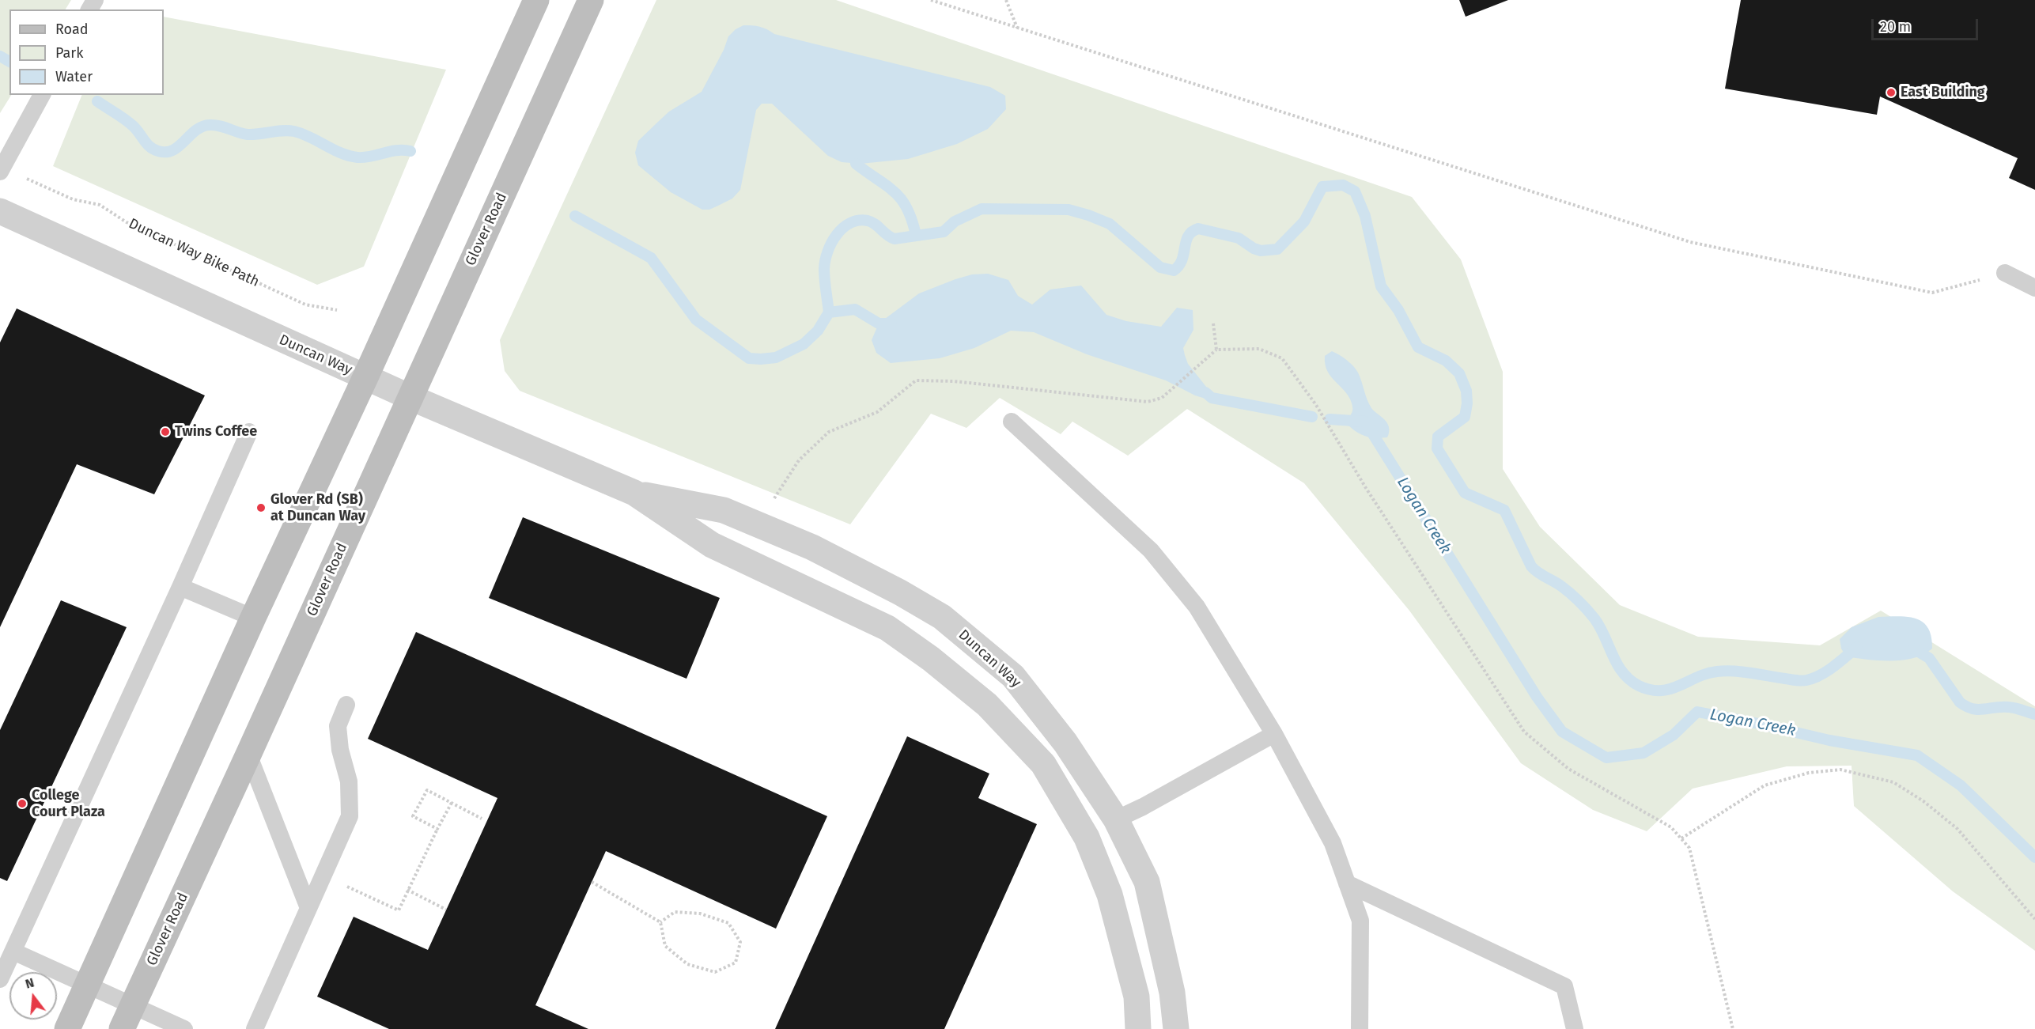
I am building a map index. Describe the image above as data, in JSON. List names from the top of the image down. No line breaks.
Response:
{"streets":{"main road":["Glover Road"],"street":["Duncan Way"],"path":["Duncan Way Bike Path"]},"crossings":[["Glover Road","Duncan Way"]],"water":["Logan Creek"],"places":["East Building","Twins Coffee","Glover Rd (SB) at Duncan Way","College Court Plaza"],"legend":["Road","Park","Water"],"scale_bar":"20 m","north":"top"}
